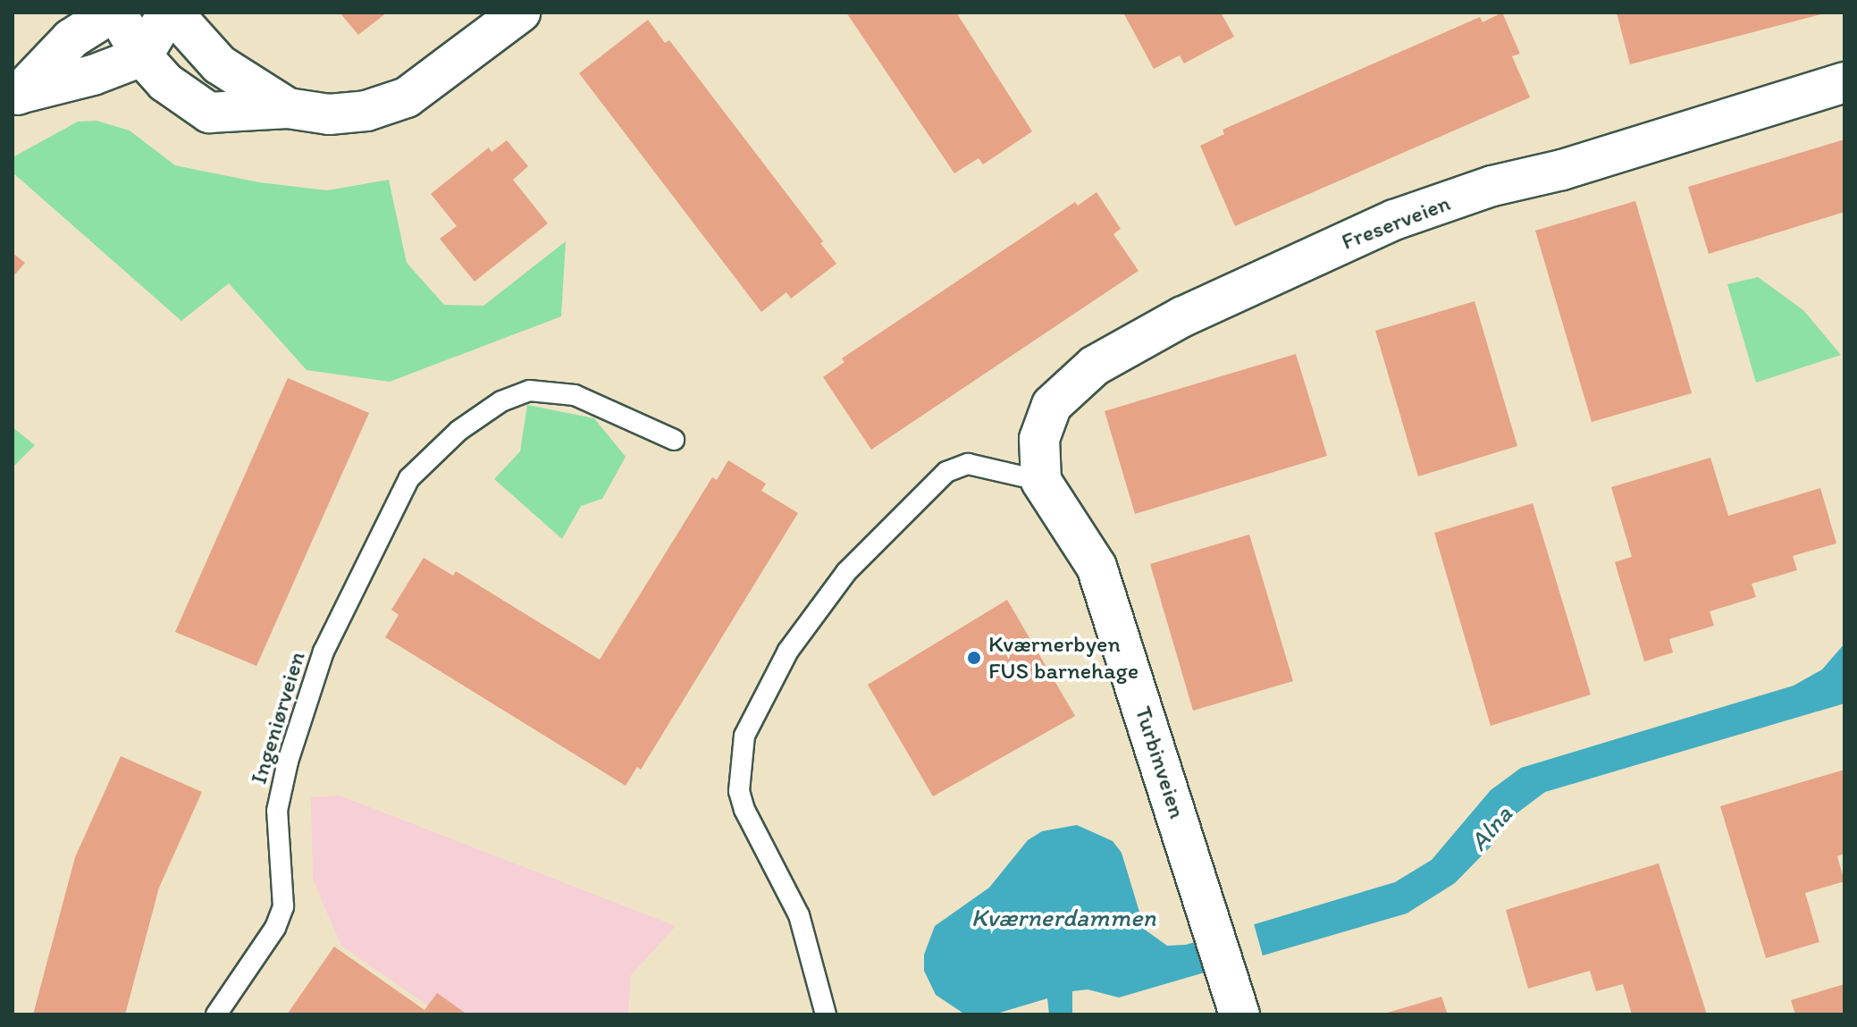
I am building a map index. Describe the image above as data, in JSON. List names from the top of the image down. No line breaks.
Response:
{"streets":{"street":["Freserveien","Turbinveien"],"lane":["Ingeniørveien"]},"crossings":[["Freserveien","Turbinveien"]],"water":["Alna","Kværnerdammen"],"places":["Kværnerbyen FUS barnehage"]}
